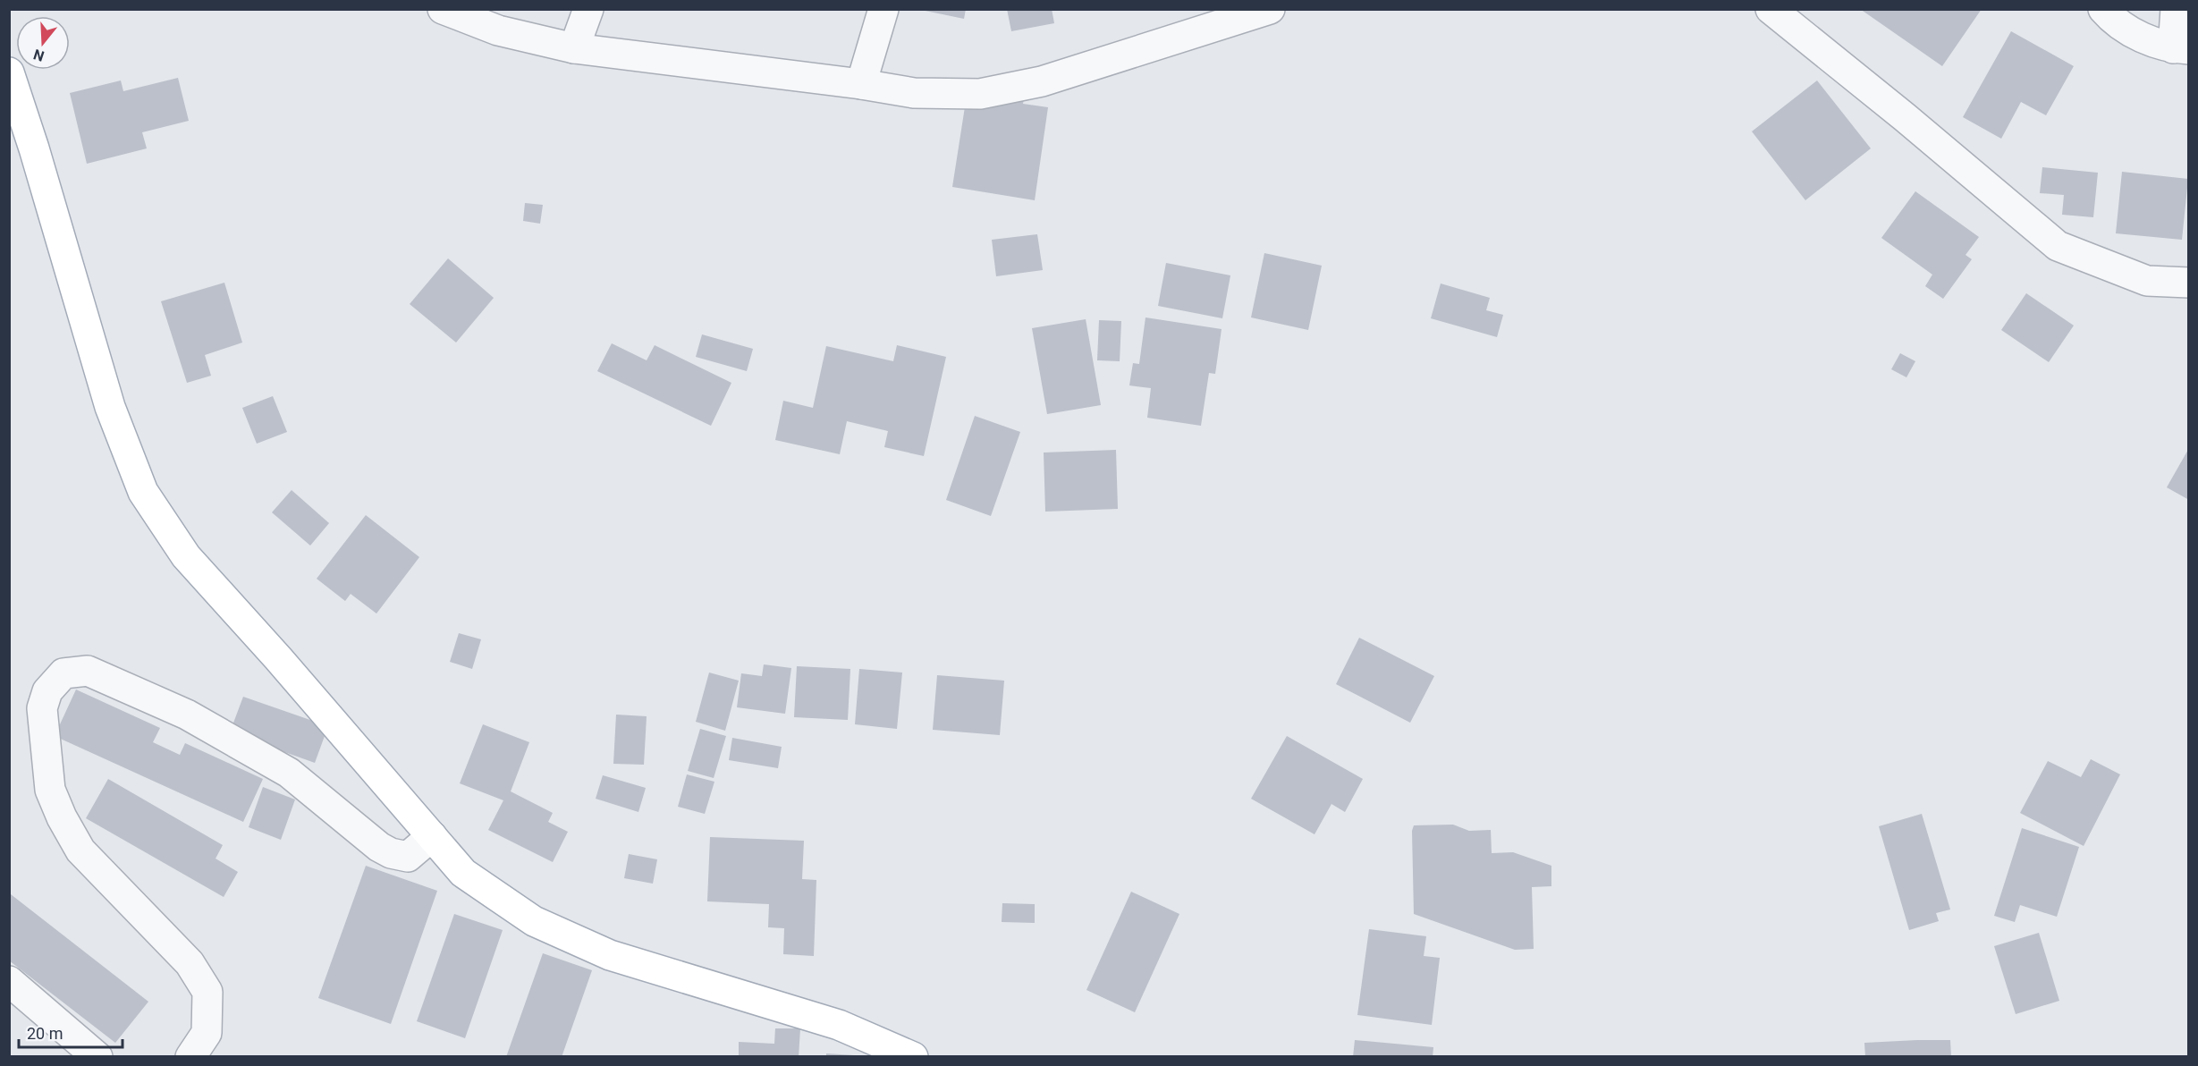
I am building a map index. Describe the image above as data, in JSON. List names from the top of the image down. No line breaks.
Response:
{"scale_bar":"20 m","north":"bottom"}
